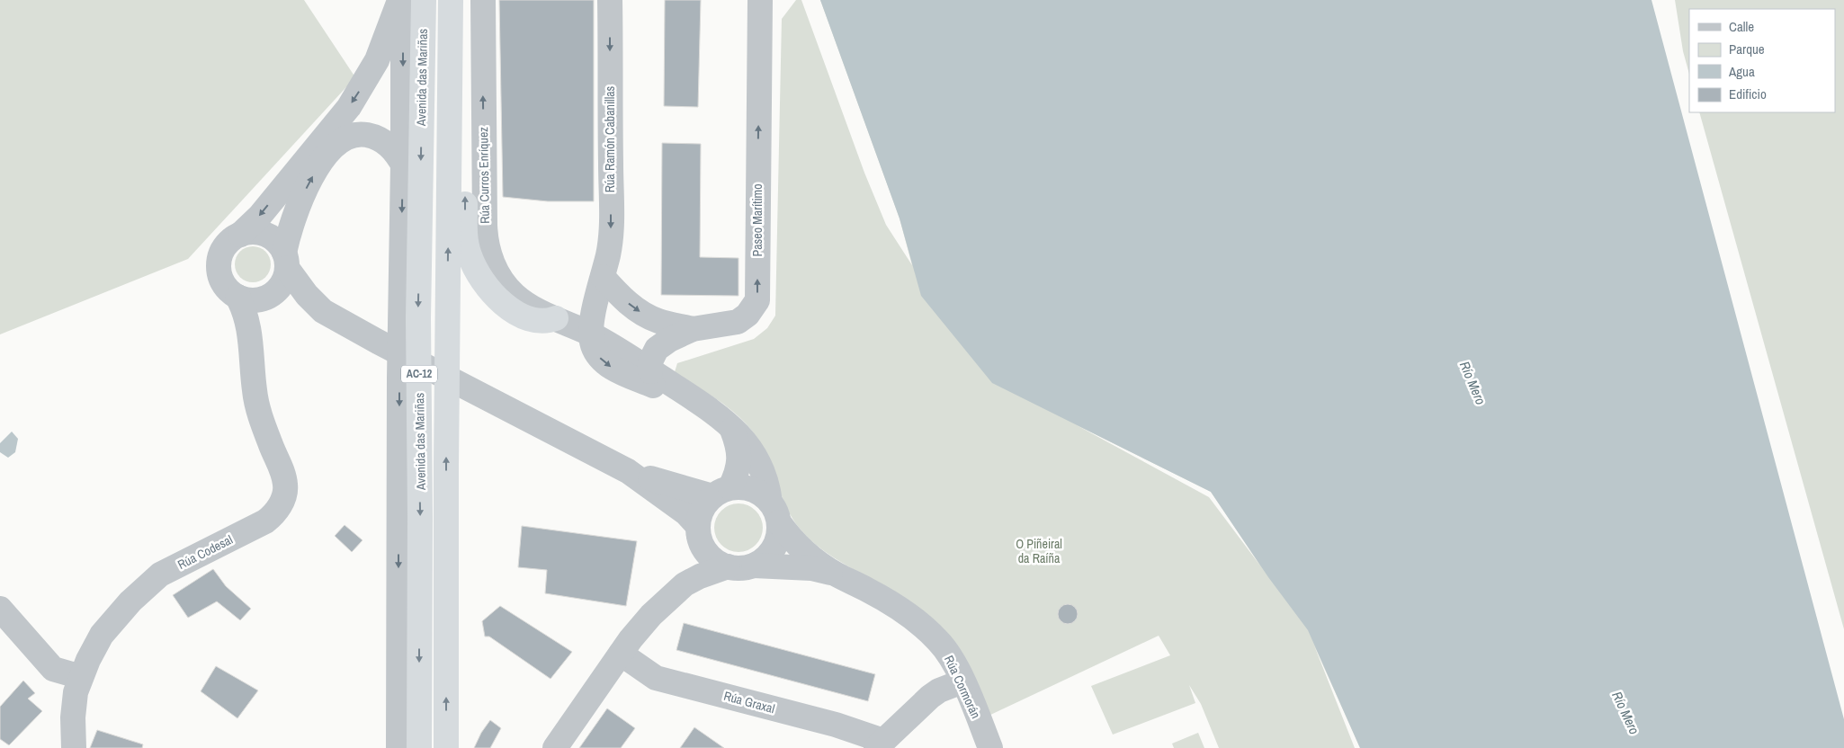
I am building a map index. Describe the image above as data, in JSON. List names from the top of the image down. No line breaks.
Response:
{"streets":{"highway":["Avenida das Mariñas","AC-12"],"street":["Rúa Ramón Cabanillas","Rúa Curros Enríquez","Paseo Marítimo","Rúa Codesal","Rúa Cormorán","Rúa Graxal"]},"crossings":[["Rúa Ramón Cabanillas","Rúa Curros Enríquez"],["Rúa Curros Enríquez","Paseo Marítimo"]],"one_way":["Paseo Marítimo"],"water":["Río Mero"],"parks":["O Piñeiral da Raíña"],"legend":["Calle","Parque","Agua","Edificio"]}
